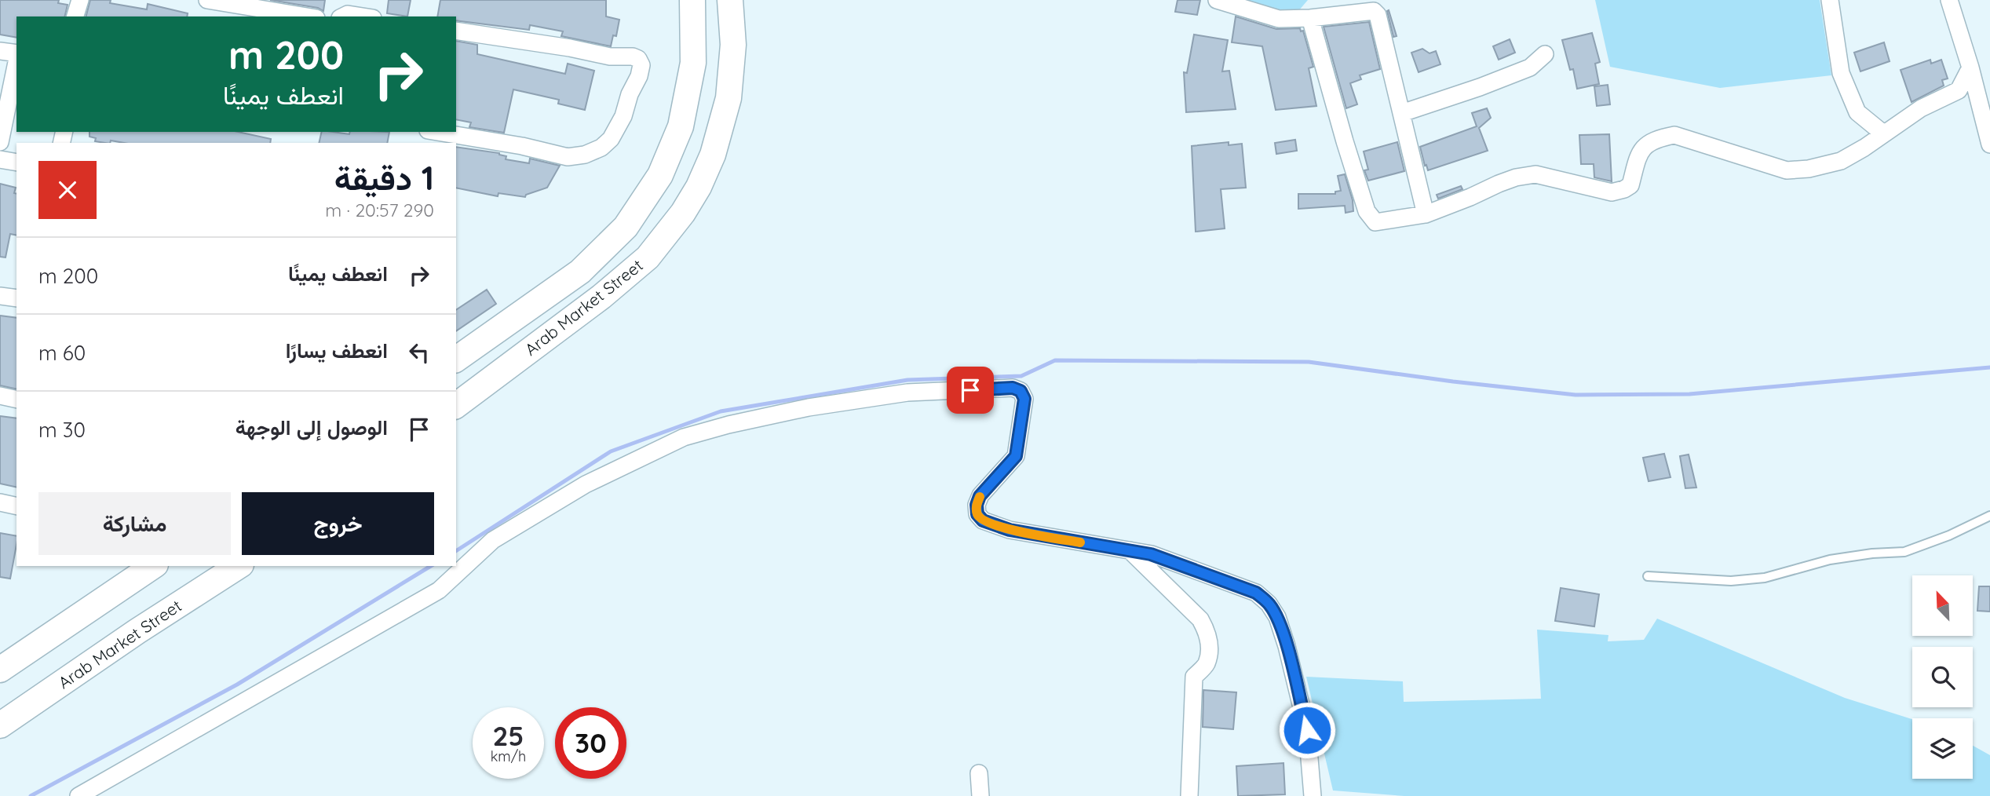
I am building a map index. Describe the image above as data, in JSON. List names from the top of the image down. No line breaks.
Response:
{"streets":{"main road":["Arab Market Street"]},"north":"top left","page":{"turn":["200 m","انعطف يمينًا"],"heading":["1 دقيقة","290 m · 20:57"],"list":[{"name":"انعطف يمينًا","value":"200 m"},{"name":"انعطف يسارًا","value":"60 m"},{"name":"الوصول إلى الوجهة","value":"30 m"}],"buttons":["خروج","مشاركة"],"speed":"25 km/h","limit":"30"}}
